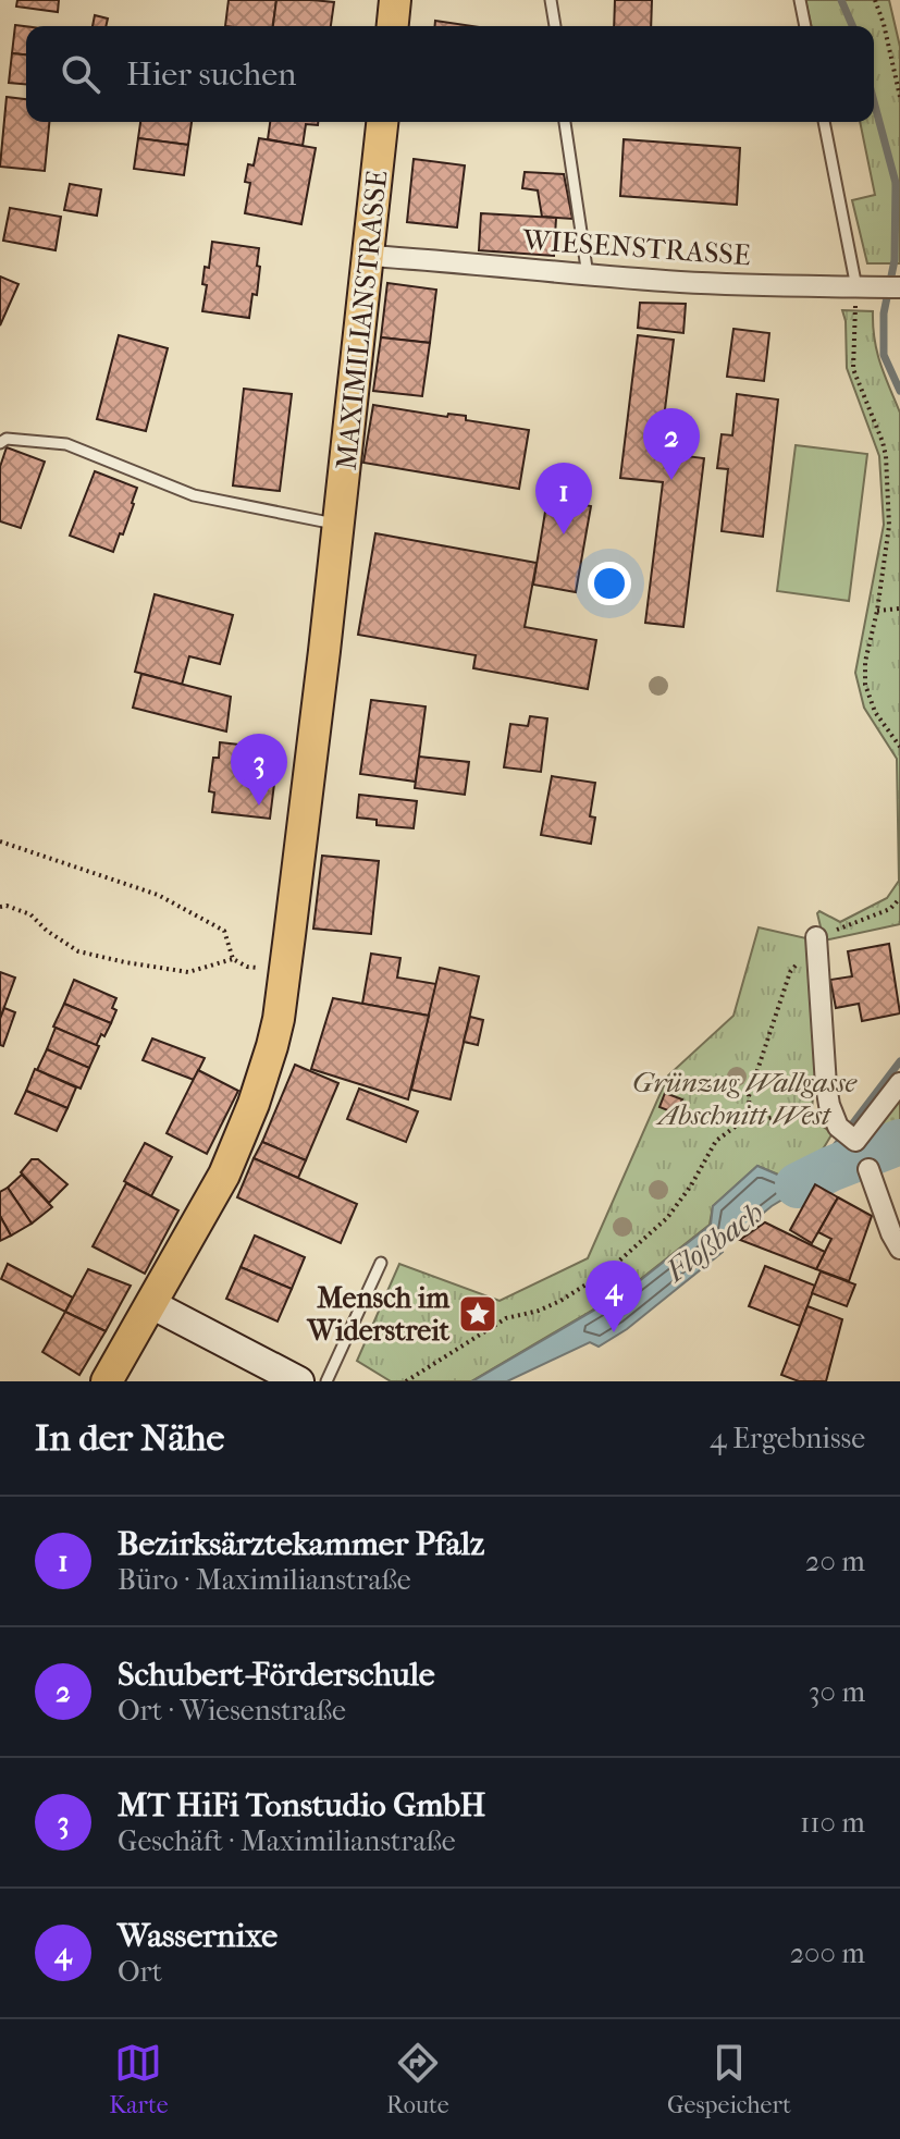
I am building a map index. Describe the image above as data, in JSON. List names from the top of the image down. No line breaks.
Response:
{"streets":{"main road":["MAXIMILIANSTRASSE"],"street":["WIESENSTRASSE"]},"crossings":[["WIESENSTRASSE","MAXIMILIANSTRASSE"]],"water":["Floßbach"],"parks":["Grünzug Wallgasse Abschnitt West"],"places":{"place":["Mensch im Widerstreit"]},"page":{"search":"Hier suchen","pins":["2","1","3","4"],"heading":["In der Nähe","4 Ergebnisse"],"list":[{"mark":"1","name":"Bezirksärztekammer Pfalz","note":"Büro · Maximilianstraße","value":"20 m"},{"mark":"2","name":"Schubert-Förderschule","note":"Ort · Wiesenstraße","value":"30 m"},{"mark":"3","name":"MT HiFi Tonstudio GmbH","note":"Geschäft · Maximilianstraße","value":"110 m"},{"mark":"4","name":"Wassernixe","note":"Ort","value":"200 m"}],"nav":["Karte","Route","Gespeichert"]}}
